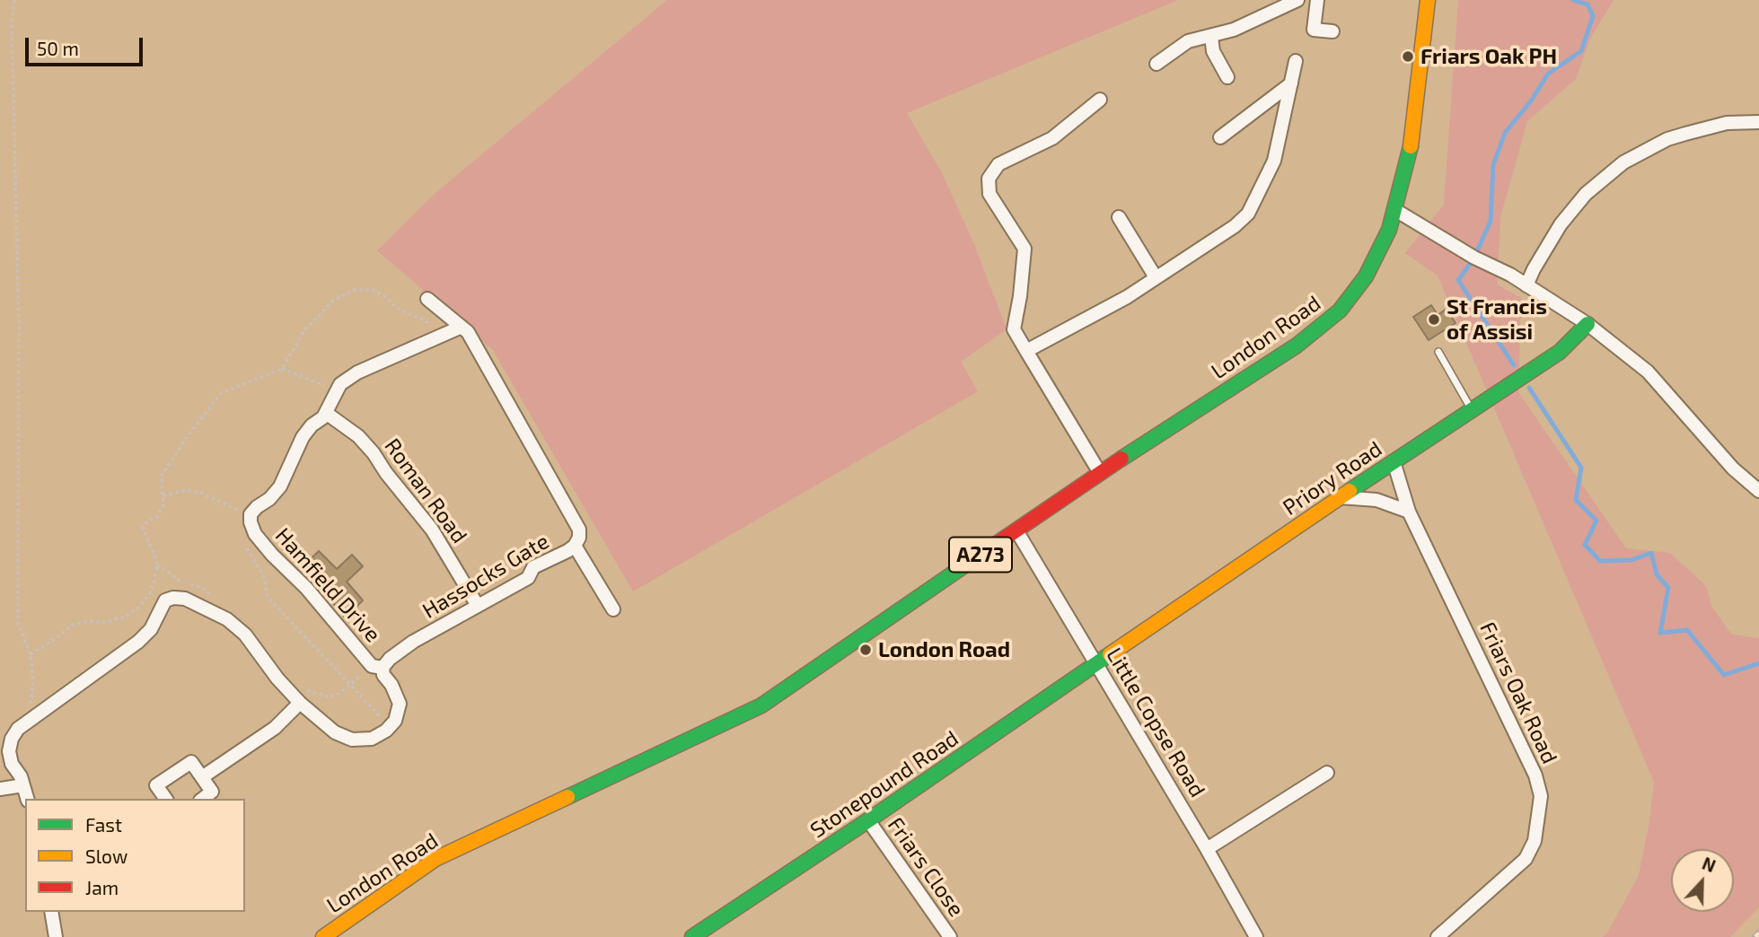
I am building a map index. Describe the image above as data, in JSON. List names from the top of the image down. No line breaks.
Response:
{"streets":{"main road":["London Road","Priory Road","A273","Stonepound Road"],"street":["Roman Road","Hassocks Gate","Hamfield Drive","Friars Oak Road","Little Copse Road","Friars Close"]},"crossings":[["London Road","Little Copse Road"],["Priory Road","Friars Oak Road"],["Priory Road","Little Copse Road"],["Priory Road","Stonepound Road"],["Roman Road","Hassocks Gate"],["Roman Road","Hamfield Drive"],["Hassocks Gate","Hamfield Drive"],["Little Copse Road","Stonepound Road"],["Stonepound Road","Friars Close"]],"places":["Friars Oak PH","St Francis of Assisi","London Road"],"legend":["Fast","Slow","Jam"],"scale_bar":"50 m","north":"top"}
